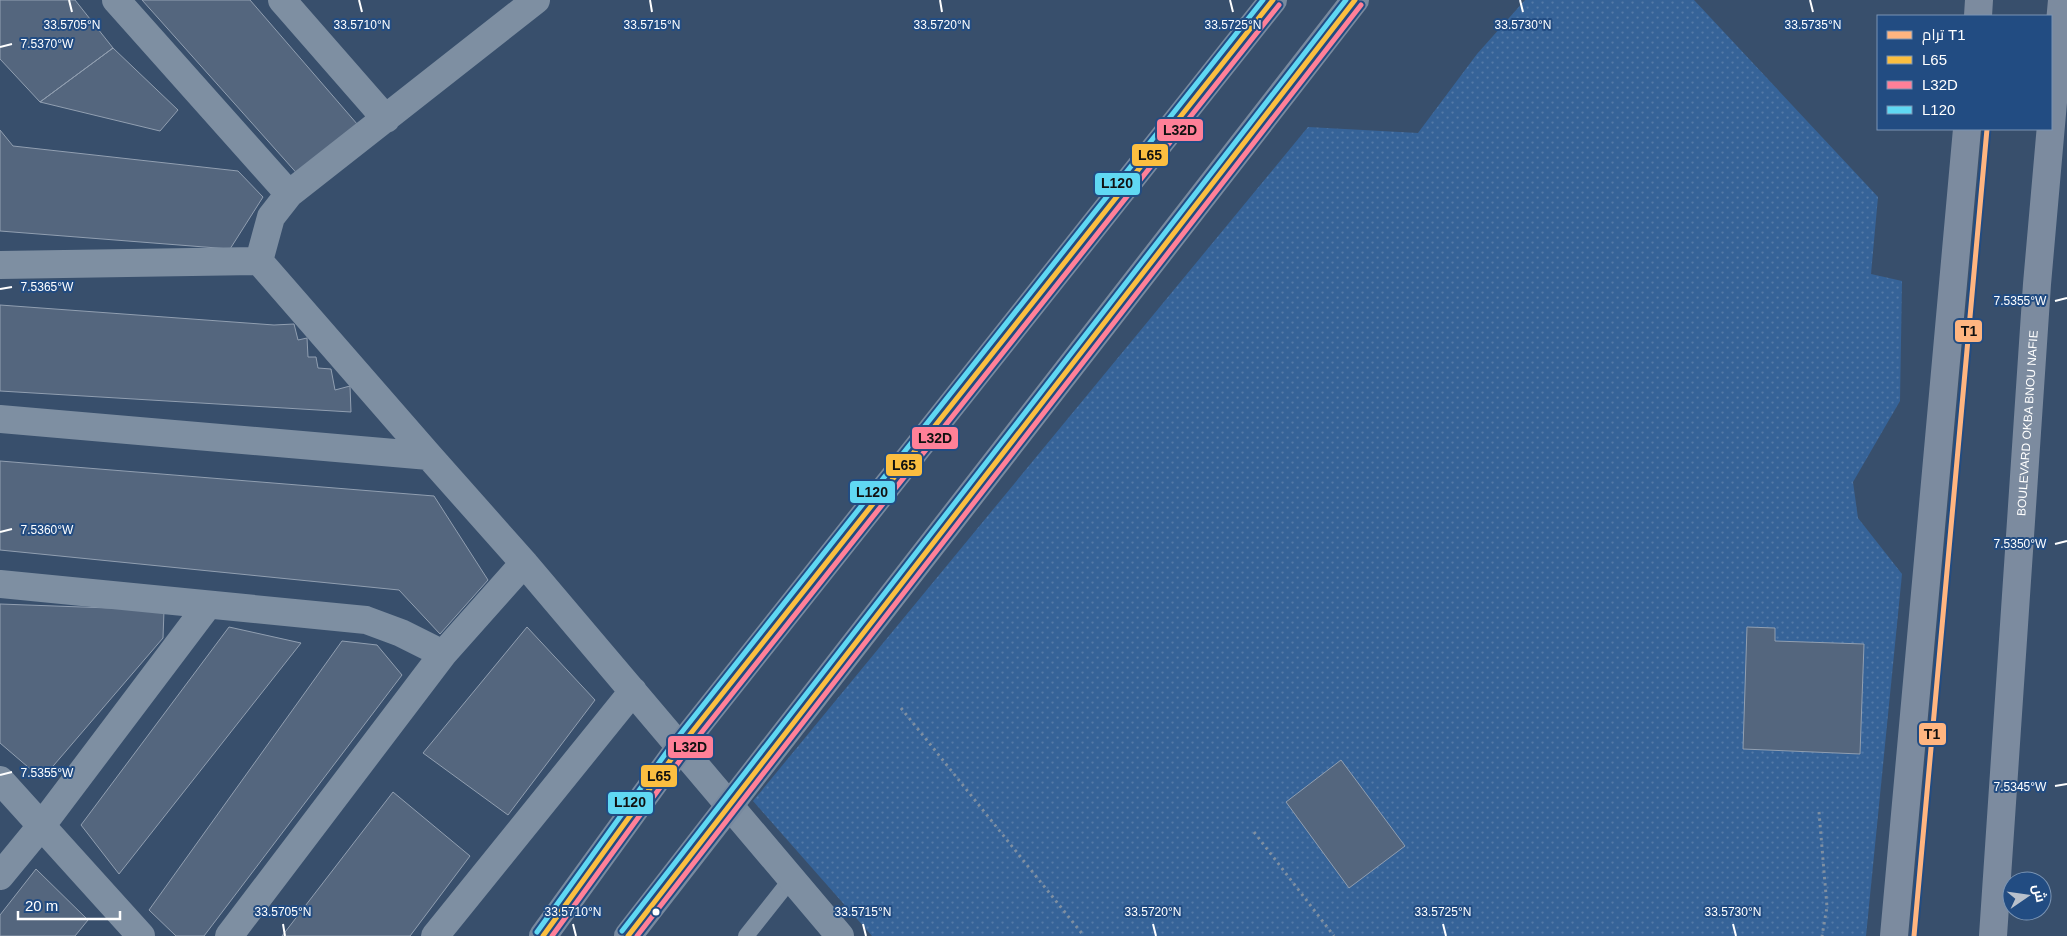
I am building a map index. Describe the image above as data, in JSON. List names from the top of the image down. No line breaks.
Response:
{"streets":{"main road":["BOULEVARD OKBA BNOU NAFIE"]},"lines":["transit line L65","transit line L120","transit line L32D","tram line T1"],"legend":["ترام T1","L65","L32D","L120"],"scale_bar":"20 m","north":"right","coordinates":["33.5705°N","33.5710°N","33.5715°N","33.5720°N","33.5725°N","33.5730°N","33.5735°N","7.5370°W","7.5365°W","7.5355°W","7.5360°W","7.5350°W","7.5345°W"]}
